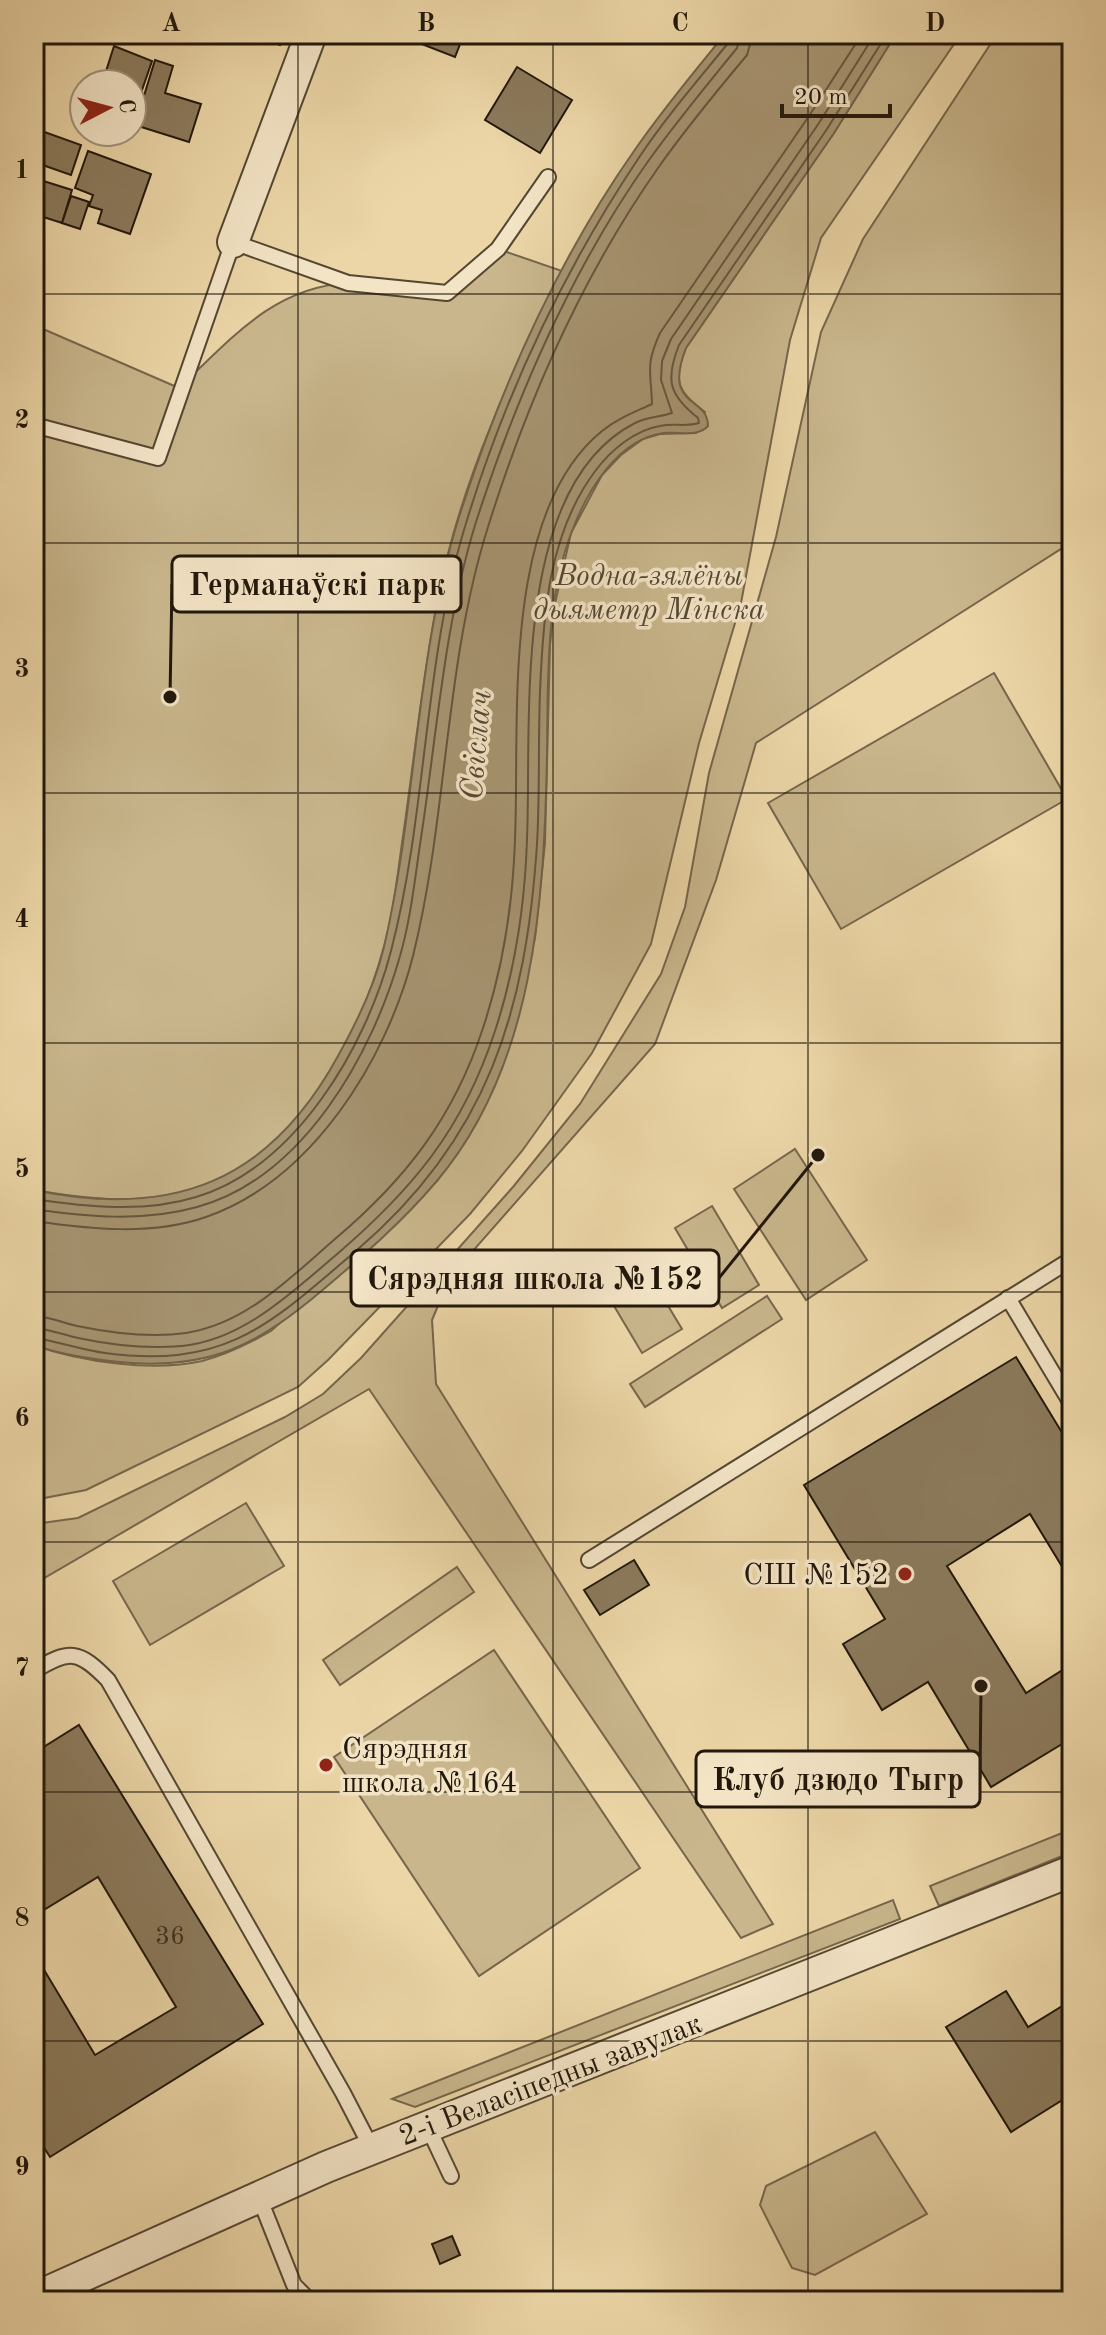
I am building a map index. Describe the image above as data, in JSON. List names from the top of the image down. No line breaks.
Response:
{"streets":{"street":["2-і Веласіпедны завулак"]},"water":["Свіслач"],"parks":["Водна-зялёны дыяметр Мінска"],"places":["Германаўскі парк","Сярэдняя школа №152","СШ №152","Клуб дзюдо Тыгр","Сярэдняя школа №164"],"house_numbers":["36"],"scale_bar":"20 m","north":"right","grid":{"columns":["A","B","C","D"],"rows":["1","2","3","4","5","6","7","8","9"]}}
